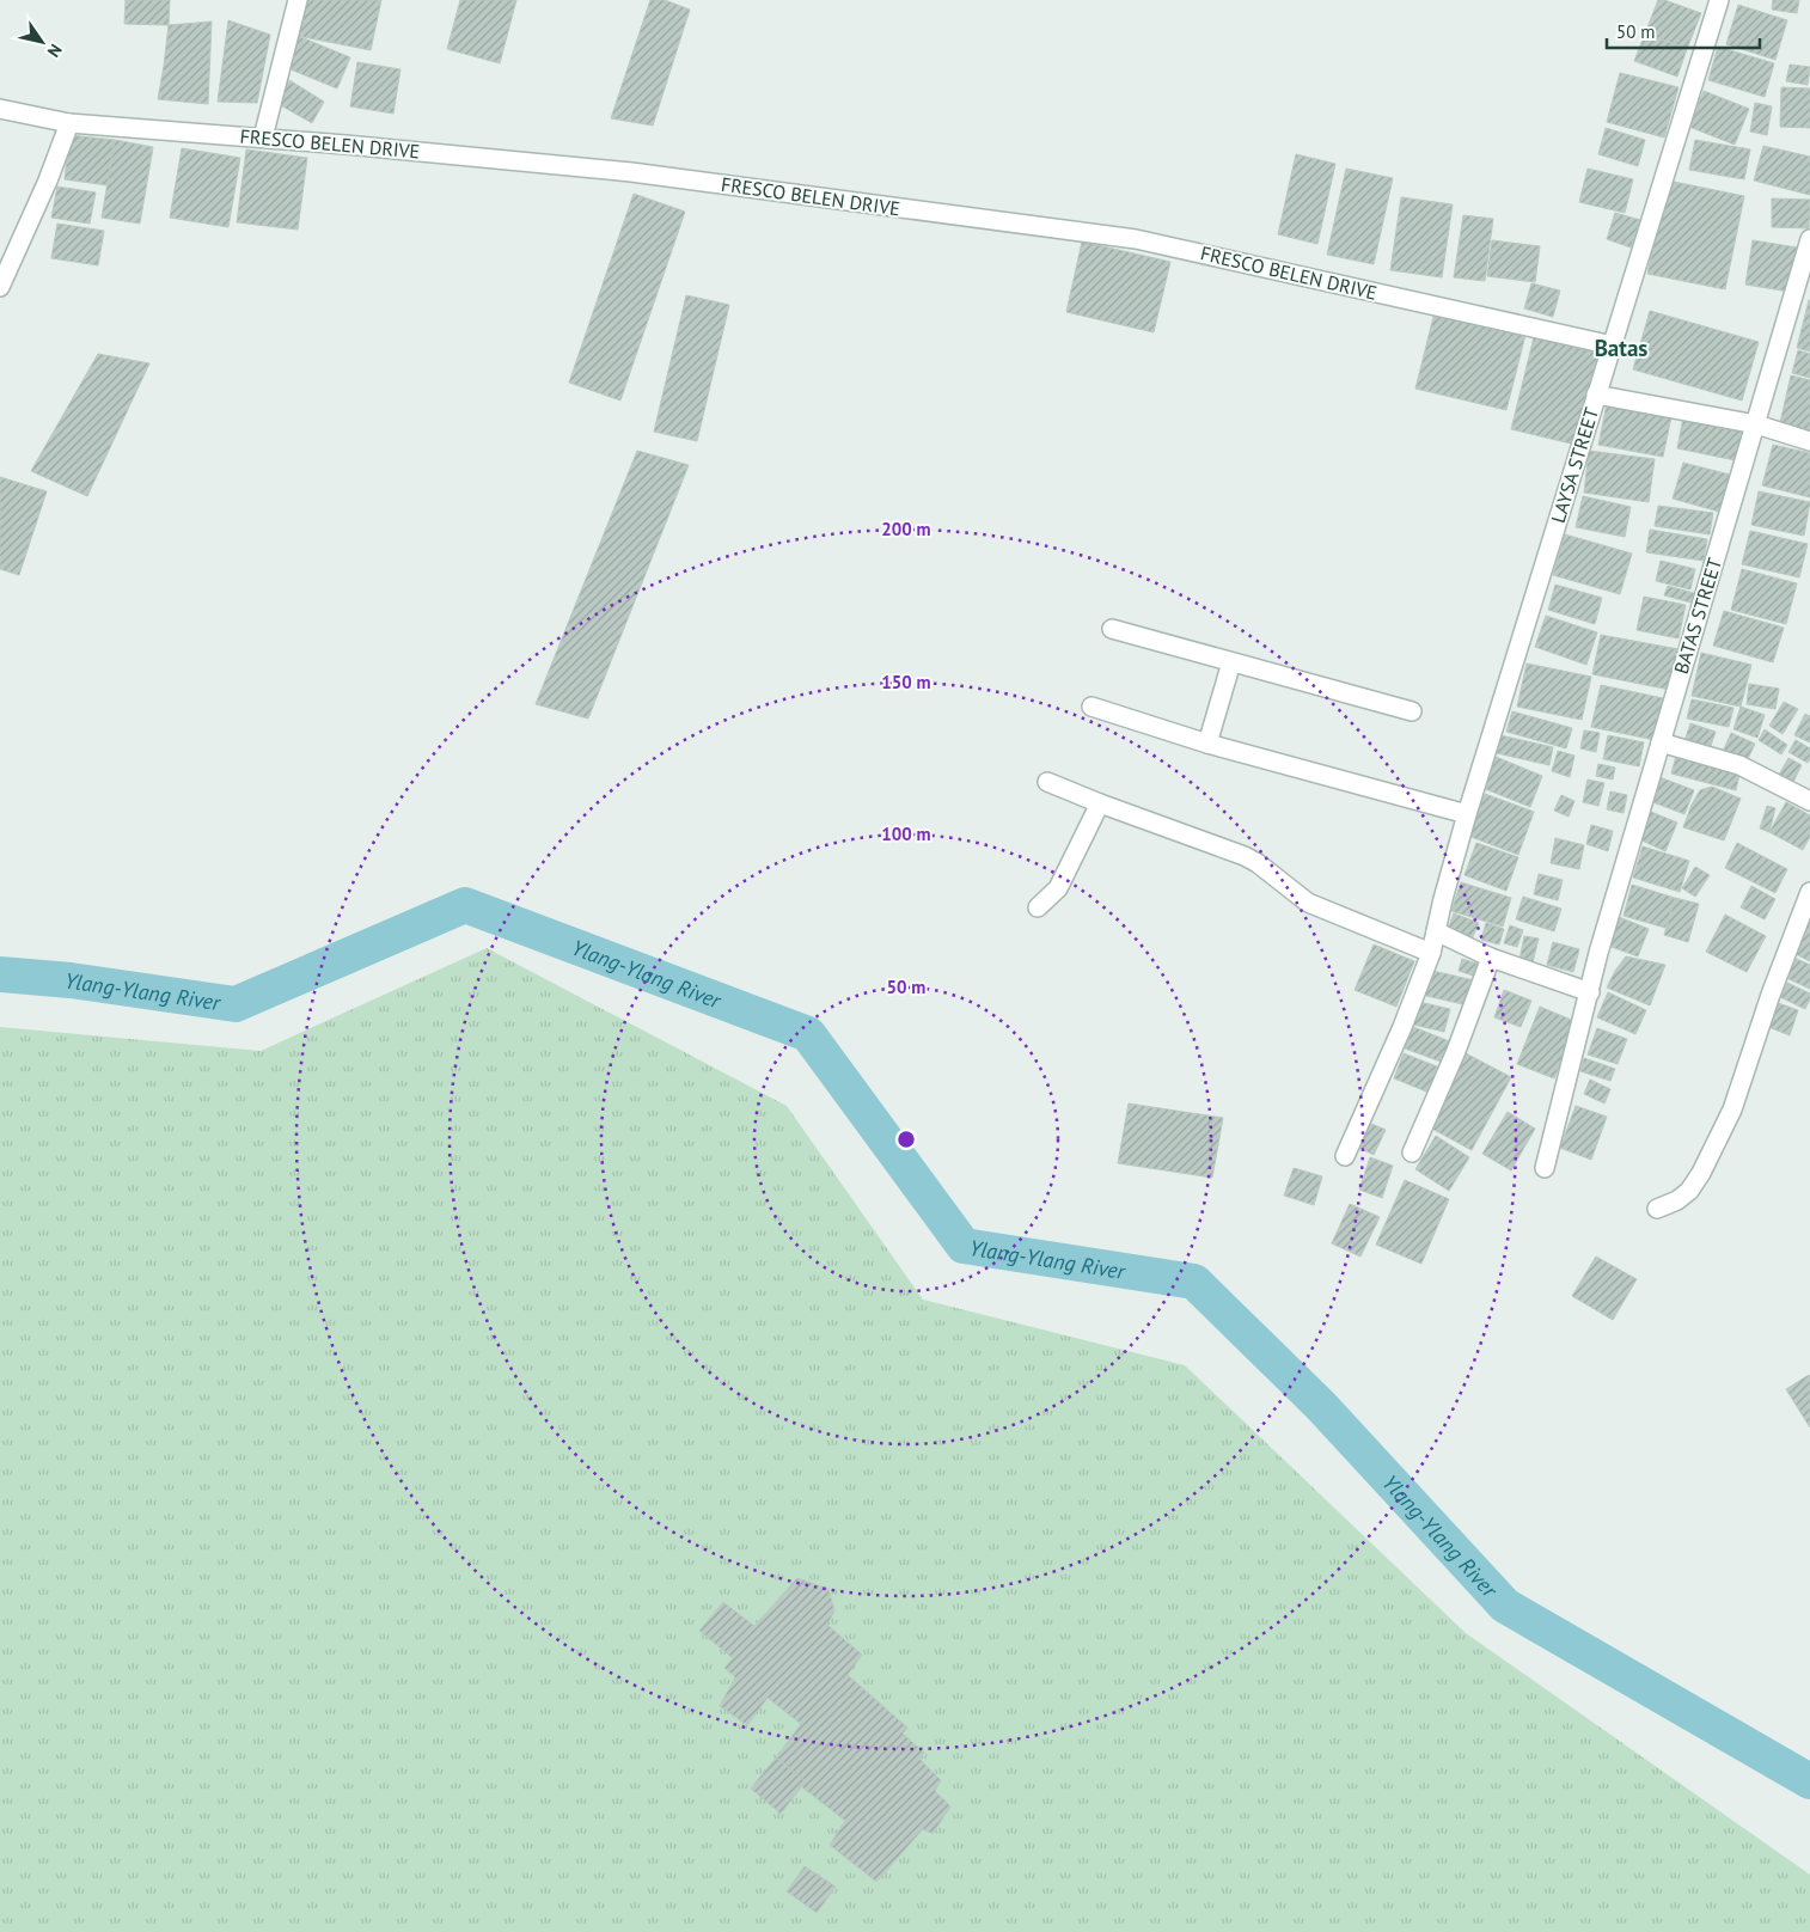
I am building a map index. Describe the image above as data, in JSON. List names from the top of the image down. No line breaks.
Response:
{"streets":{"street":["FRESCO BELEN DRIVE","LAYSA STREET","BATAS STREET"]},"crossings":[["FRESCO BELEN DRIVE","LAYSA STREET"]],"districts":["Batas"],"water":["Ylang-Ylang River"],"scale_bar":"50 m","north":"bottom right","rings":["200 m","150 m","100 m","50 m"]}
